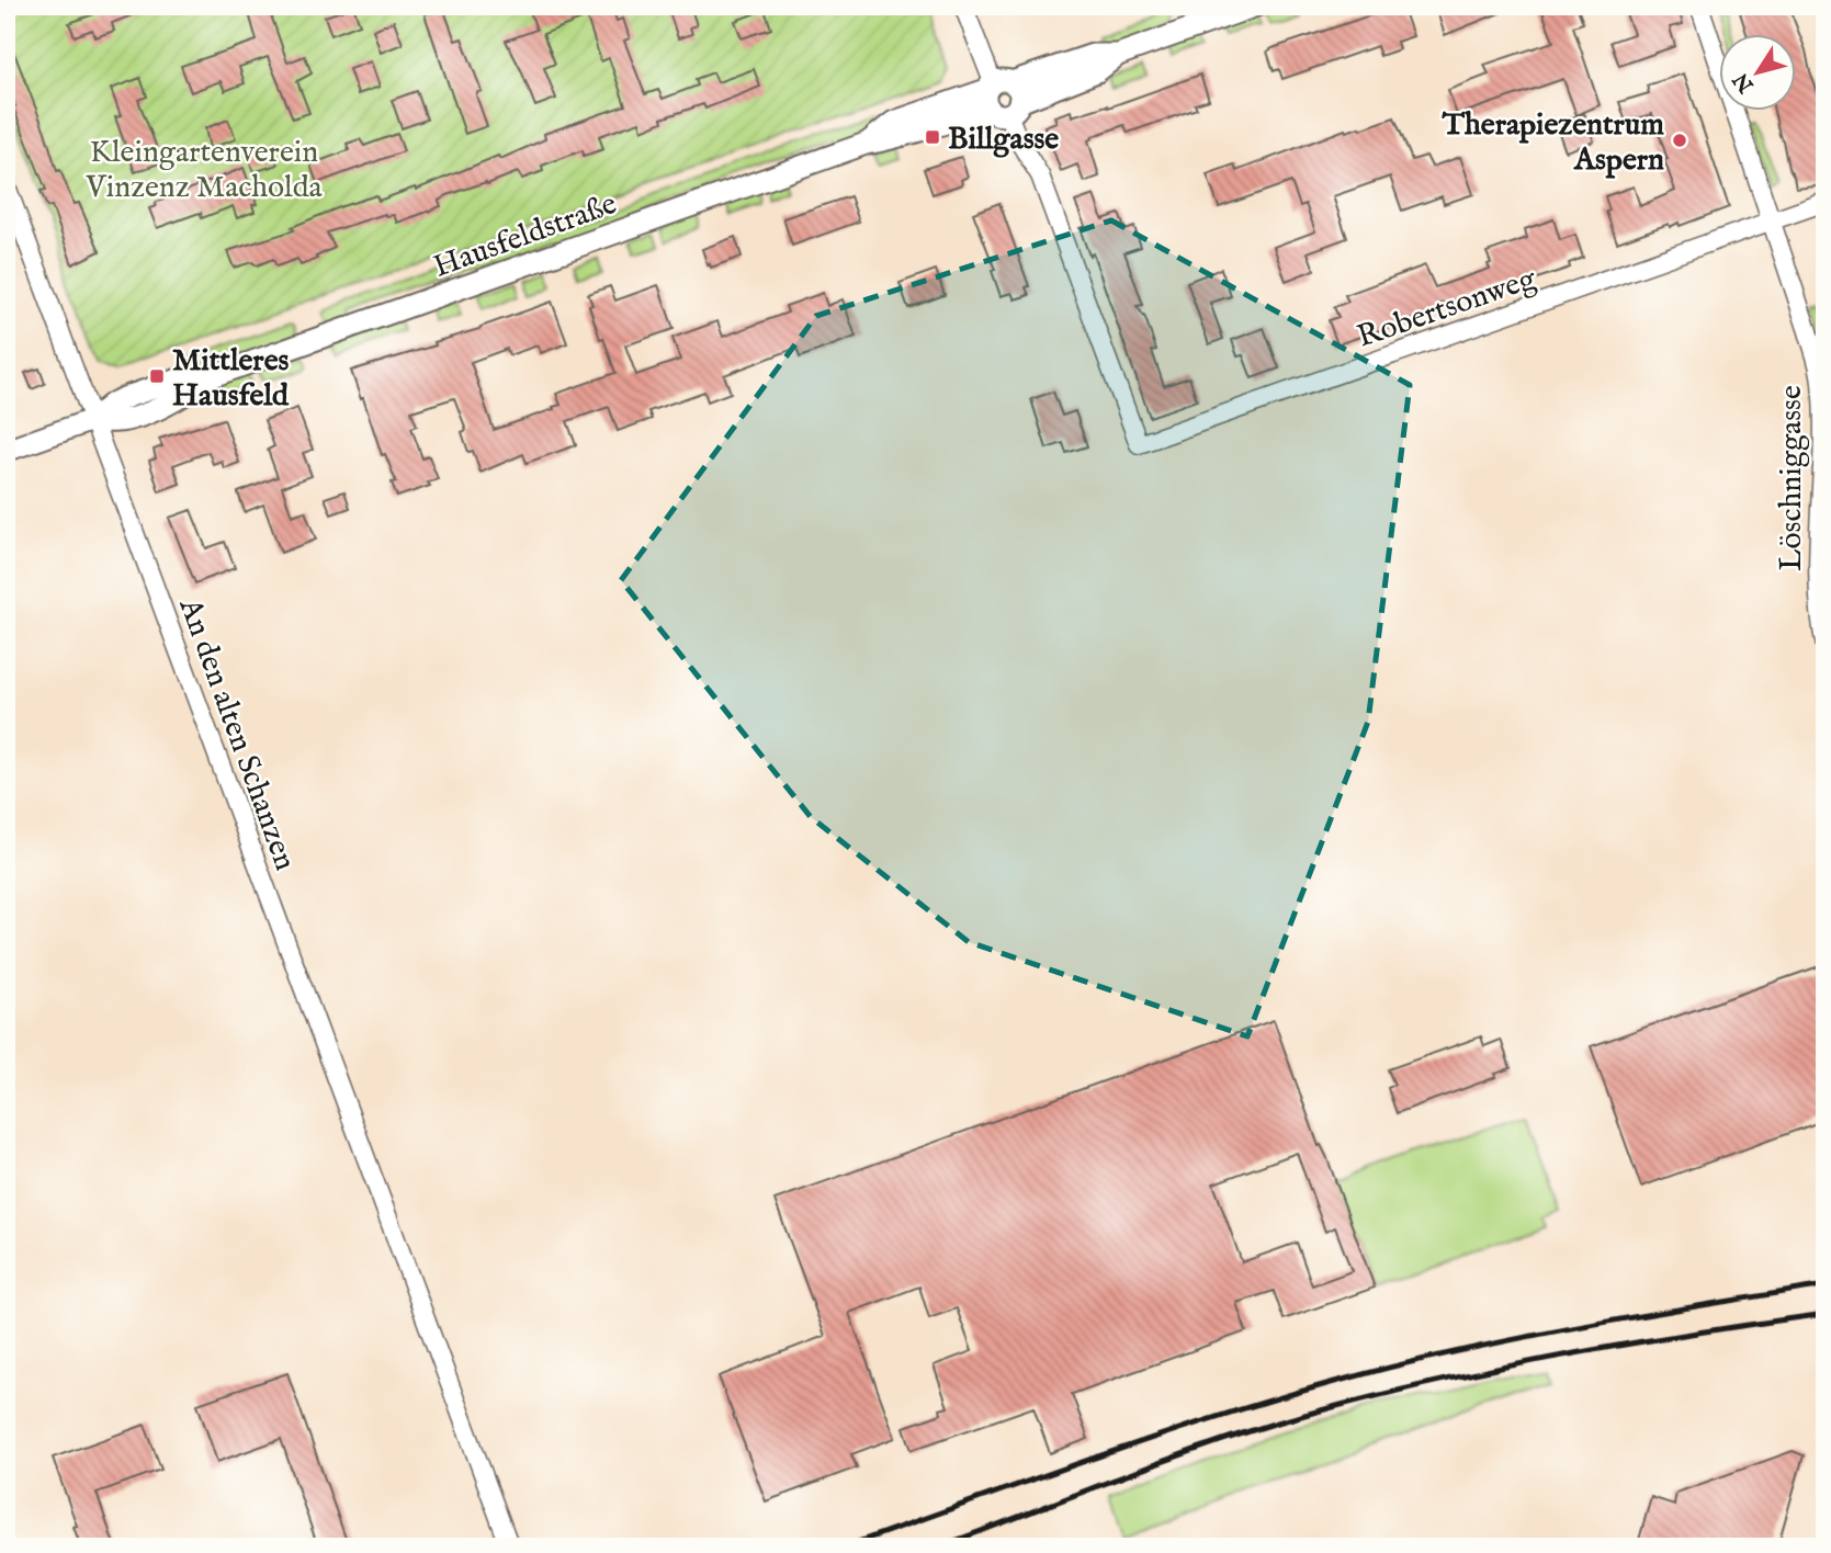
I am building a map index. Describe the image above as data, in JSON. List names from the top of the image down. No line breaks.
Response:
{"streets":{"street":["Hausfeldstraße","Robertsonweg","Löschniggasse","An den alten Schanzen"]},"crossings":[["Hausfeldstraße","Robertsonweg"],["Hausfeldstraße","An den alten Schanzen"],["Robertsonweg","Löschniggasse"]],"parks":["Kleingartenverein Vinzenz Macholda"],"places":{"transit":["Billgasse","Mittleres Hausfeld"],"other":["Therapiezentrum Aspern"]},"north":"bottom left"}
